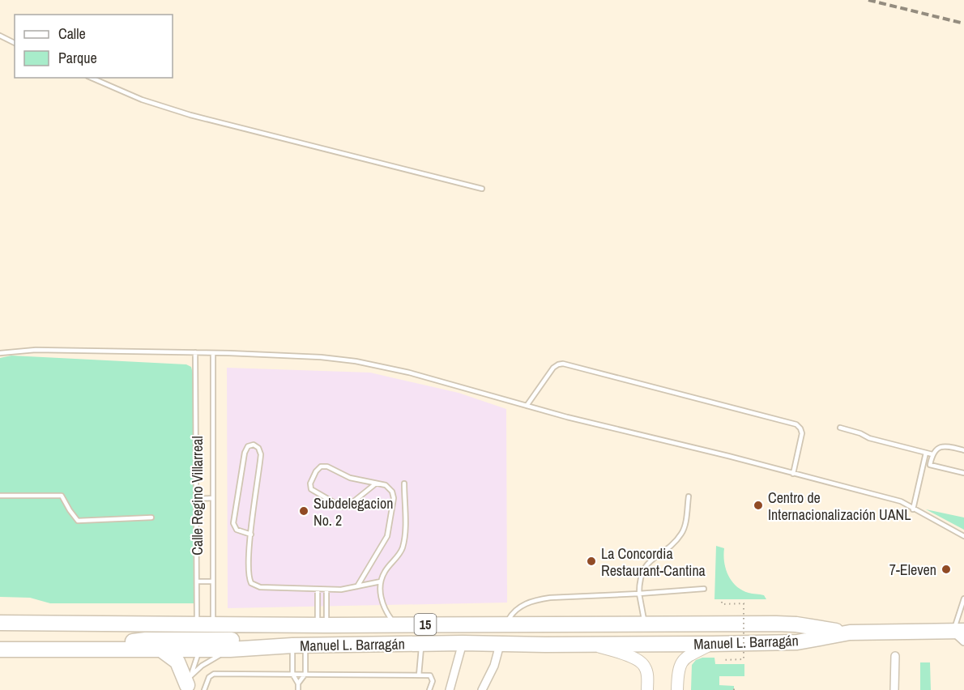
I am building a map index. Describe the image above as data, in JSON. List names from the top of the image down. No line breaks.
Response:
{"streets":{"highway":["15","Manuel L. Barragán"],"lane":["Calle Regino Villarreal"]},"crossings":[["Calle Regino Villarreal","Manuel L. Barragán"]],"places":["Centro de Internacionalización UANL","Subdelegacion No. 2","La Concordia Restaurant-Cantina","7-Eleven"],"legend":["Calle","Parque"]}
